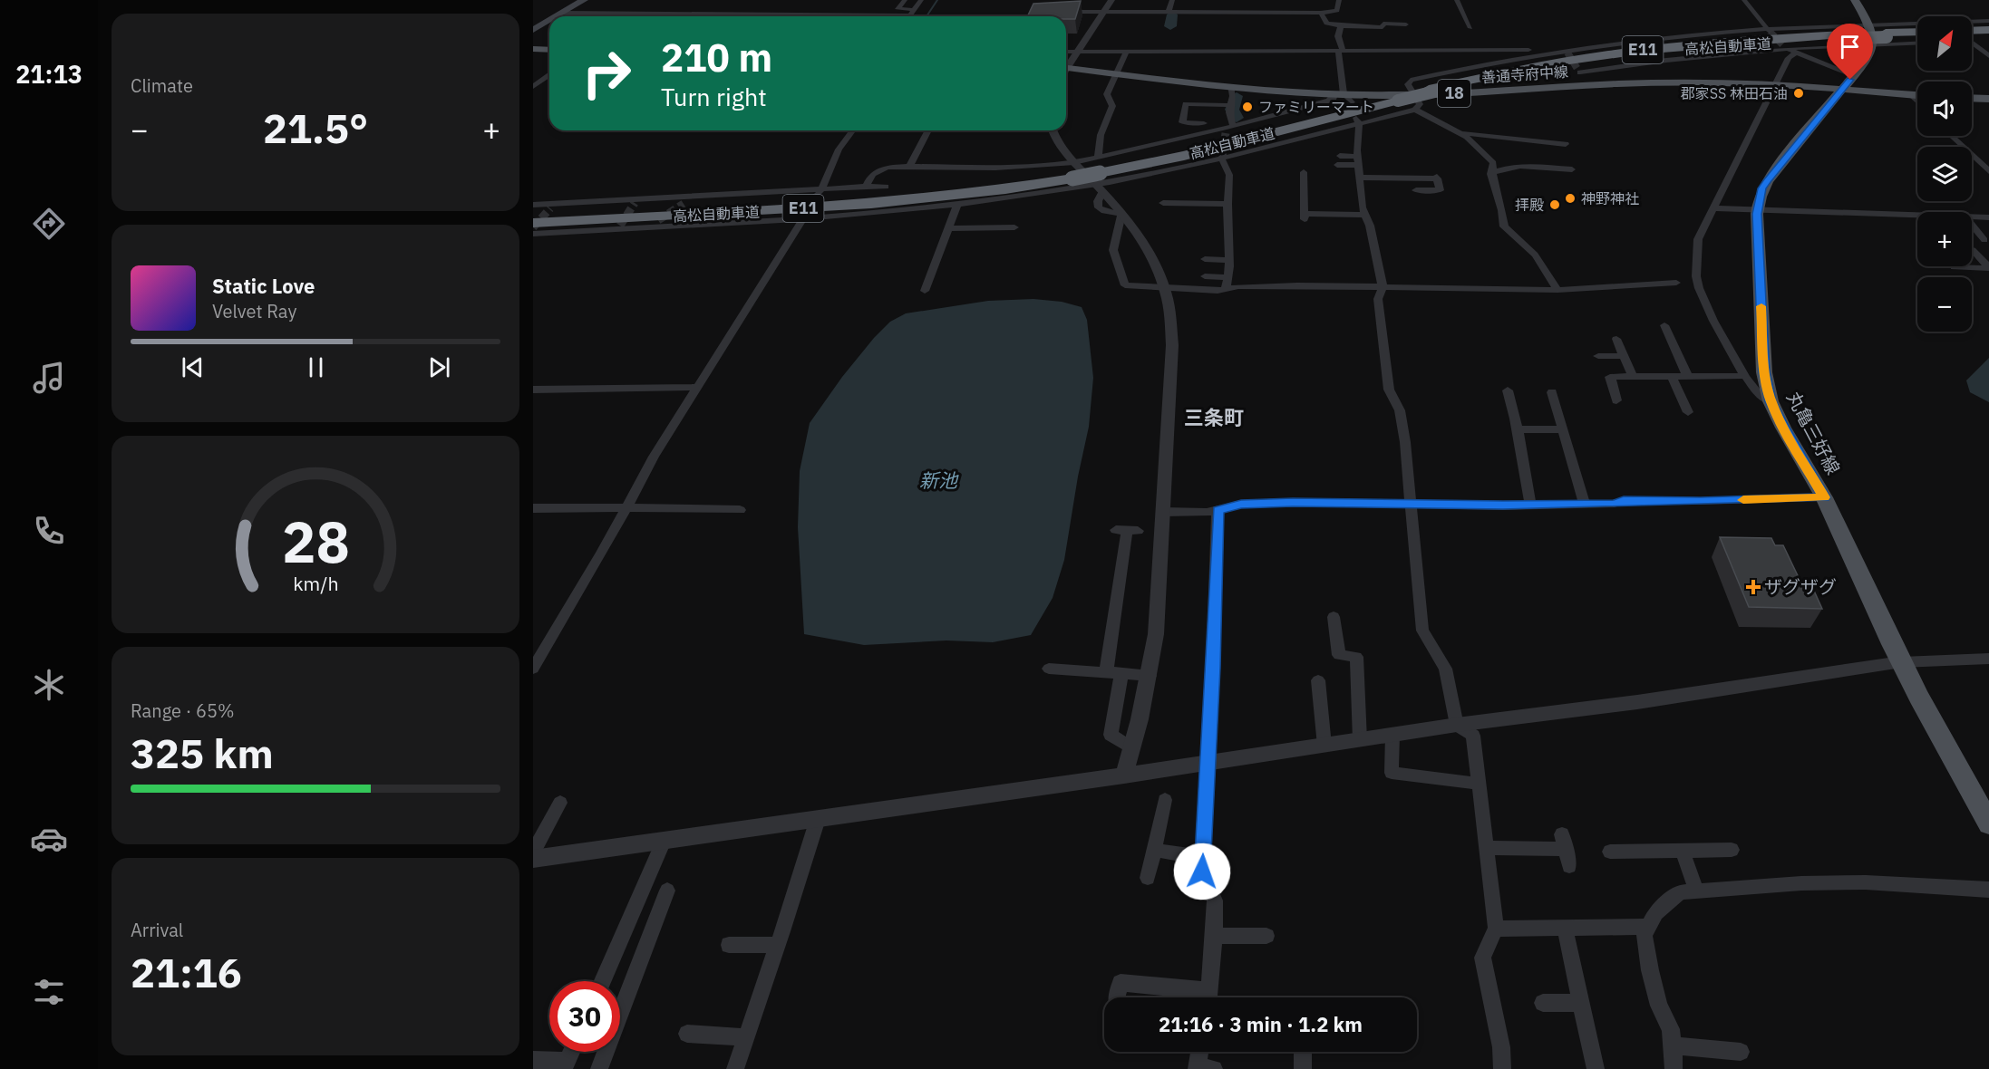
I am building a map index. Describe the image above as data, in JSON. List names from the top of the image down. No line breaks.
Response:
{"streets":{"highway":["高松自動車道","E11"],"main road":["善通寺府中線","18","丸亀三好線"]},"crossings":[["高松自動車道","丸亀三好線"],["善通寺府中線","丸亀三好線"]],"districts":["三条町"],"water":["新池"],"places":{"other":["郡家SS 林田石油","ファミリーマート","神野神社","拝殿"],"health":["ザグザグ"]},"north":"top right","page":{"tabs":"21:13","tile":["Climate",["Range · 65%","325 km"],["Arrival","21:16"]],"map_buttons":["+","−"],"turn":["210 m","Turn right"],"heat":["−","21.5°","+"],"song":["Static Love","Velvet Ray"],"limit":"30","trip":"21:16 · 3 min · 1.2 km","gauge":["28","km/h"]}}
